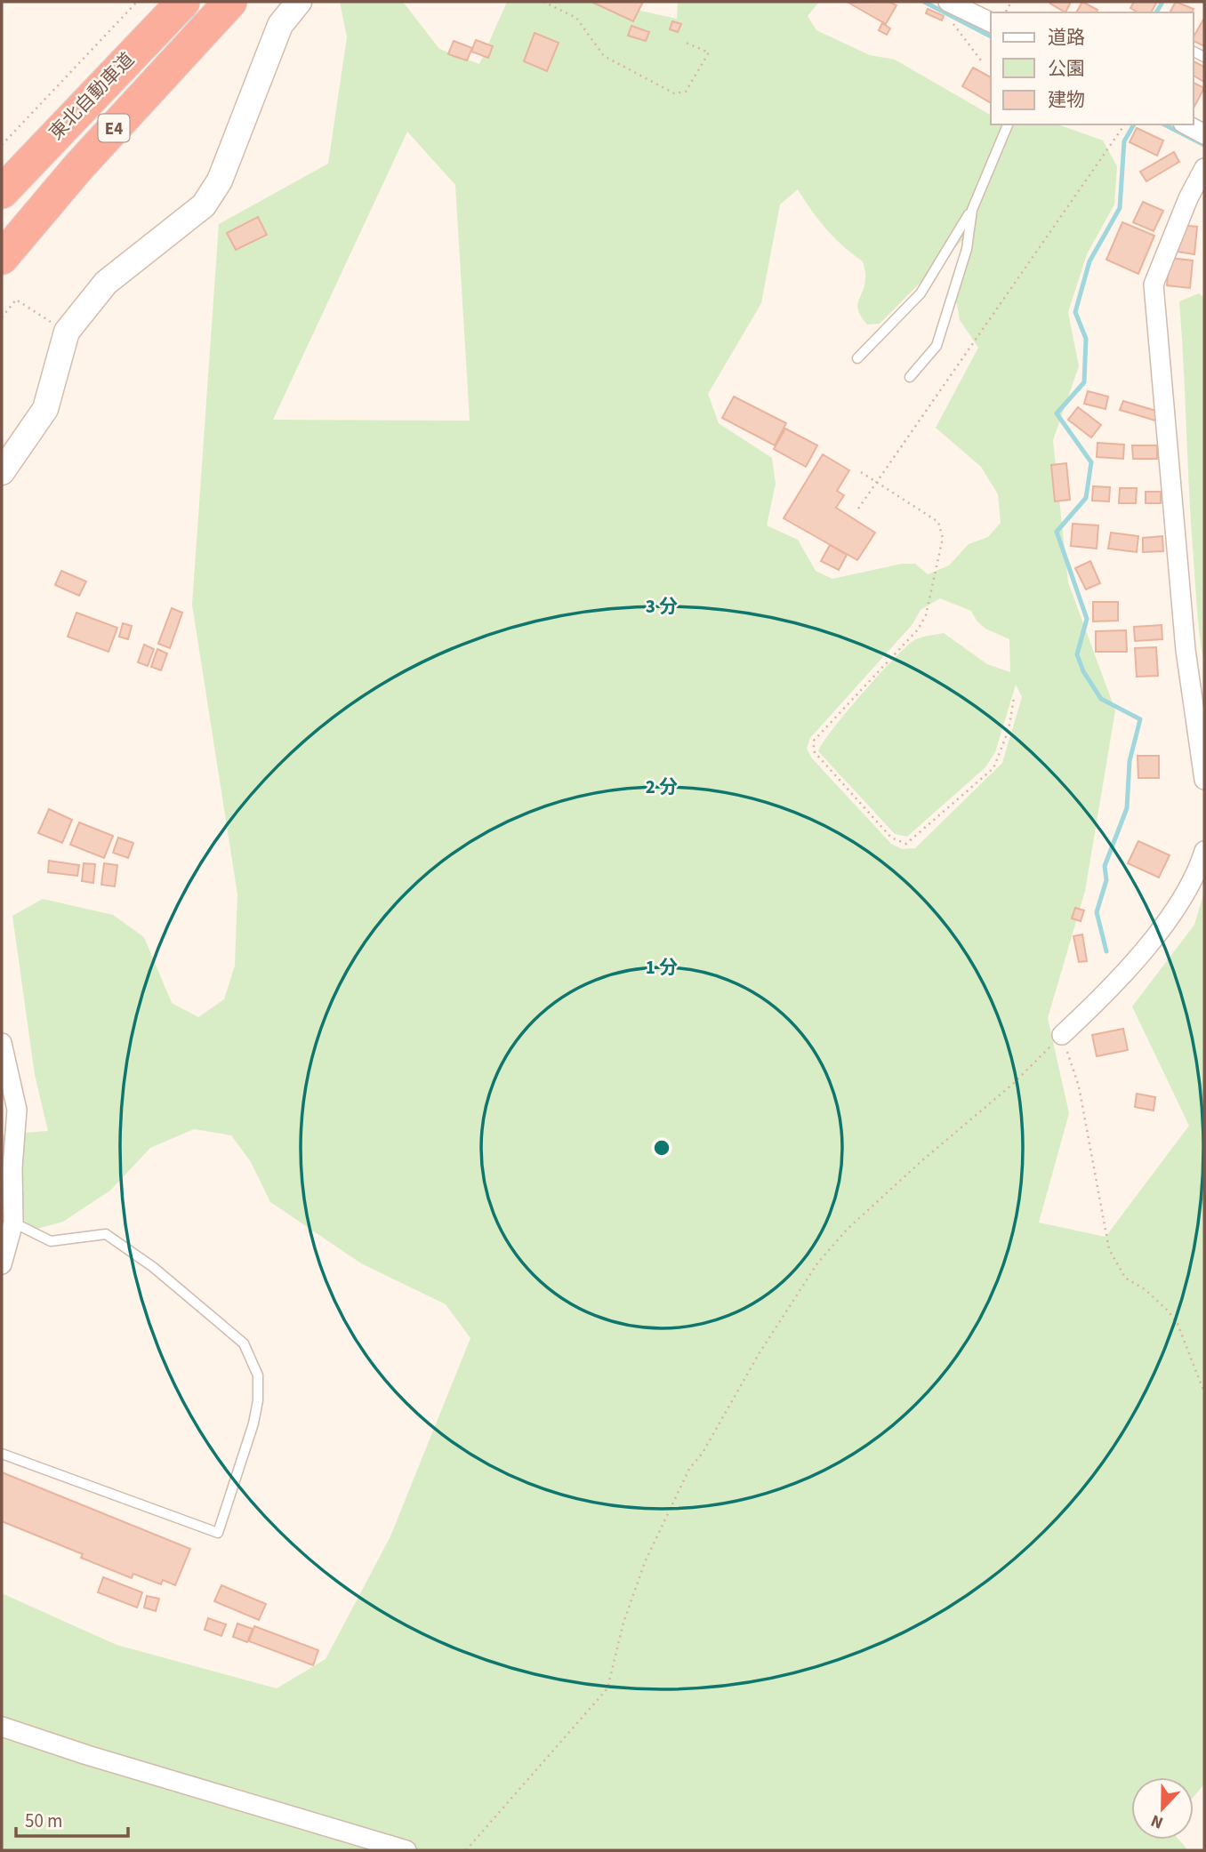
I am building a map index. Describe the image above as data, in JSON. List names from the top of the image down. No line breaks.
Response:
{"streets":{"highway":["東北自動車道","E4"]},"legend":["道路","公園","建物"],"scale_bar":"50 m","north":"bottom","rings":["3 分","2 分","1 分"]}
